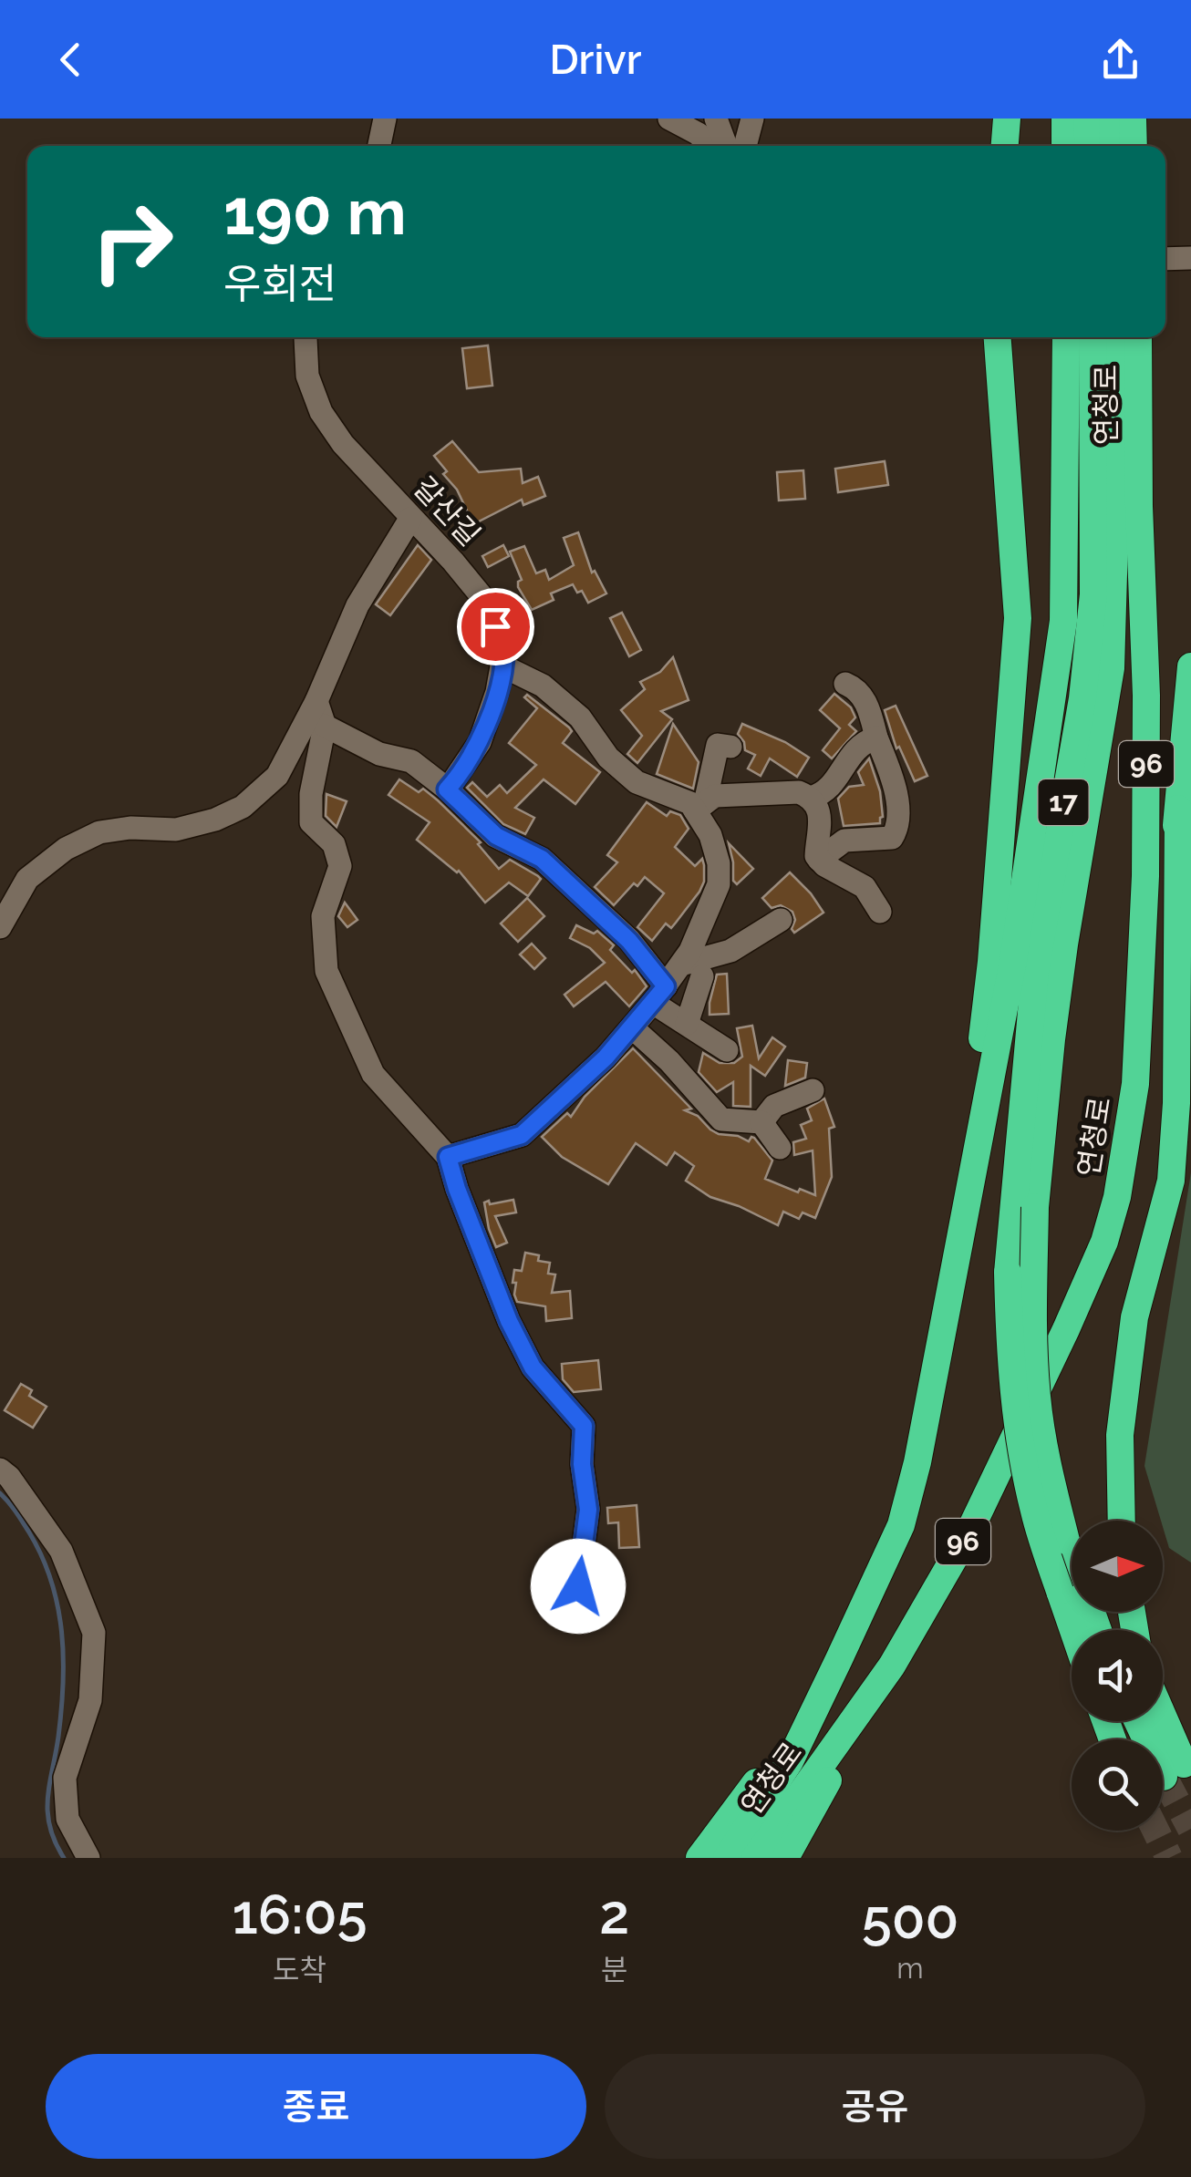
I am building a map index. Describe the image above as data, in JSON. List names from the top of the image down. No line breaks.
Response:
{"streets":{"highway":["연청로","96","17"],"street":["갈산길"]},"north":"right","page":{"header":"Drivr","turn":["190 m","우회전"],"eta":["16:05","도착","2","분","500","m"],"buttons":["종료","공유"]}}
